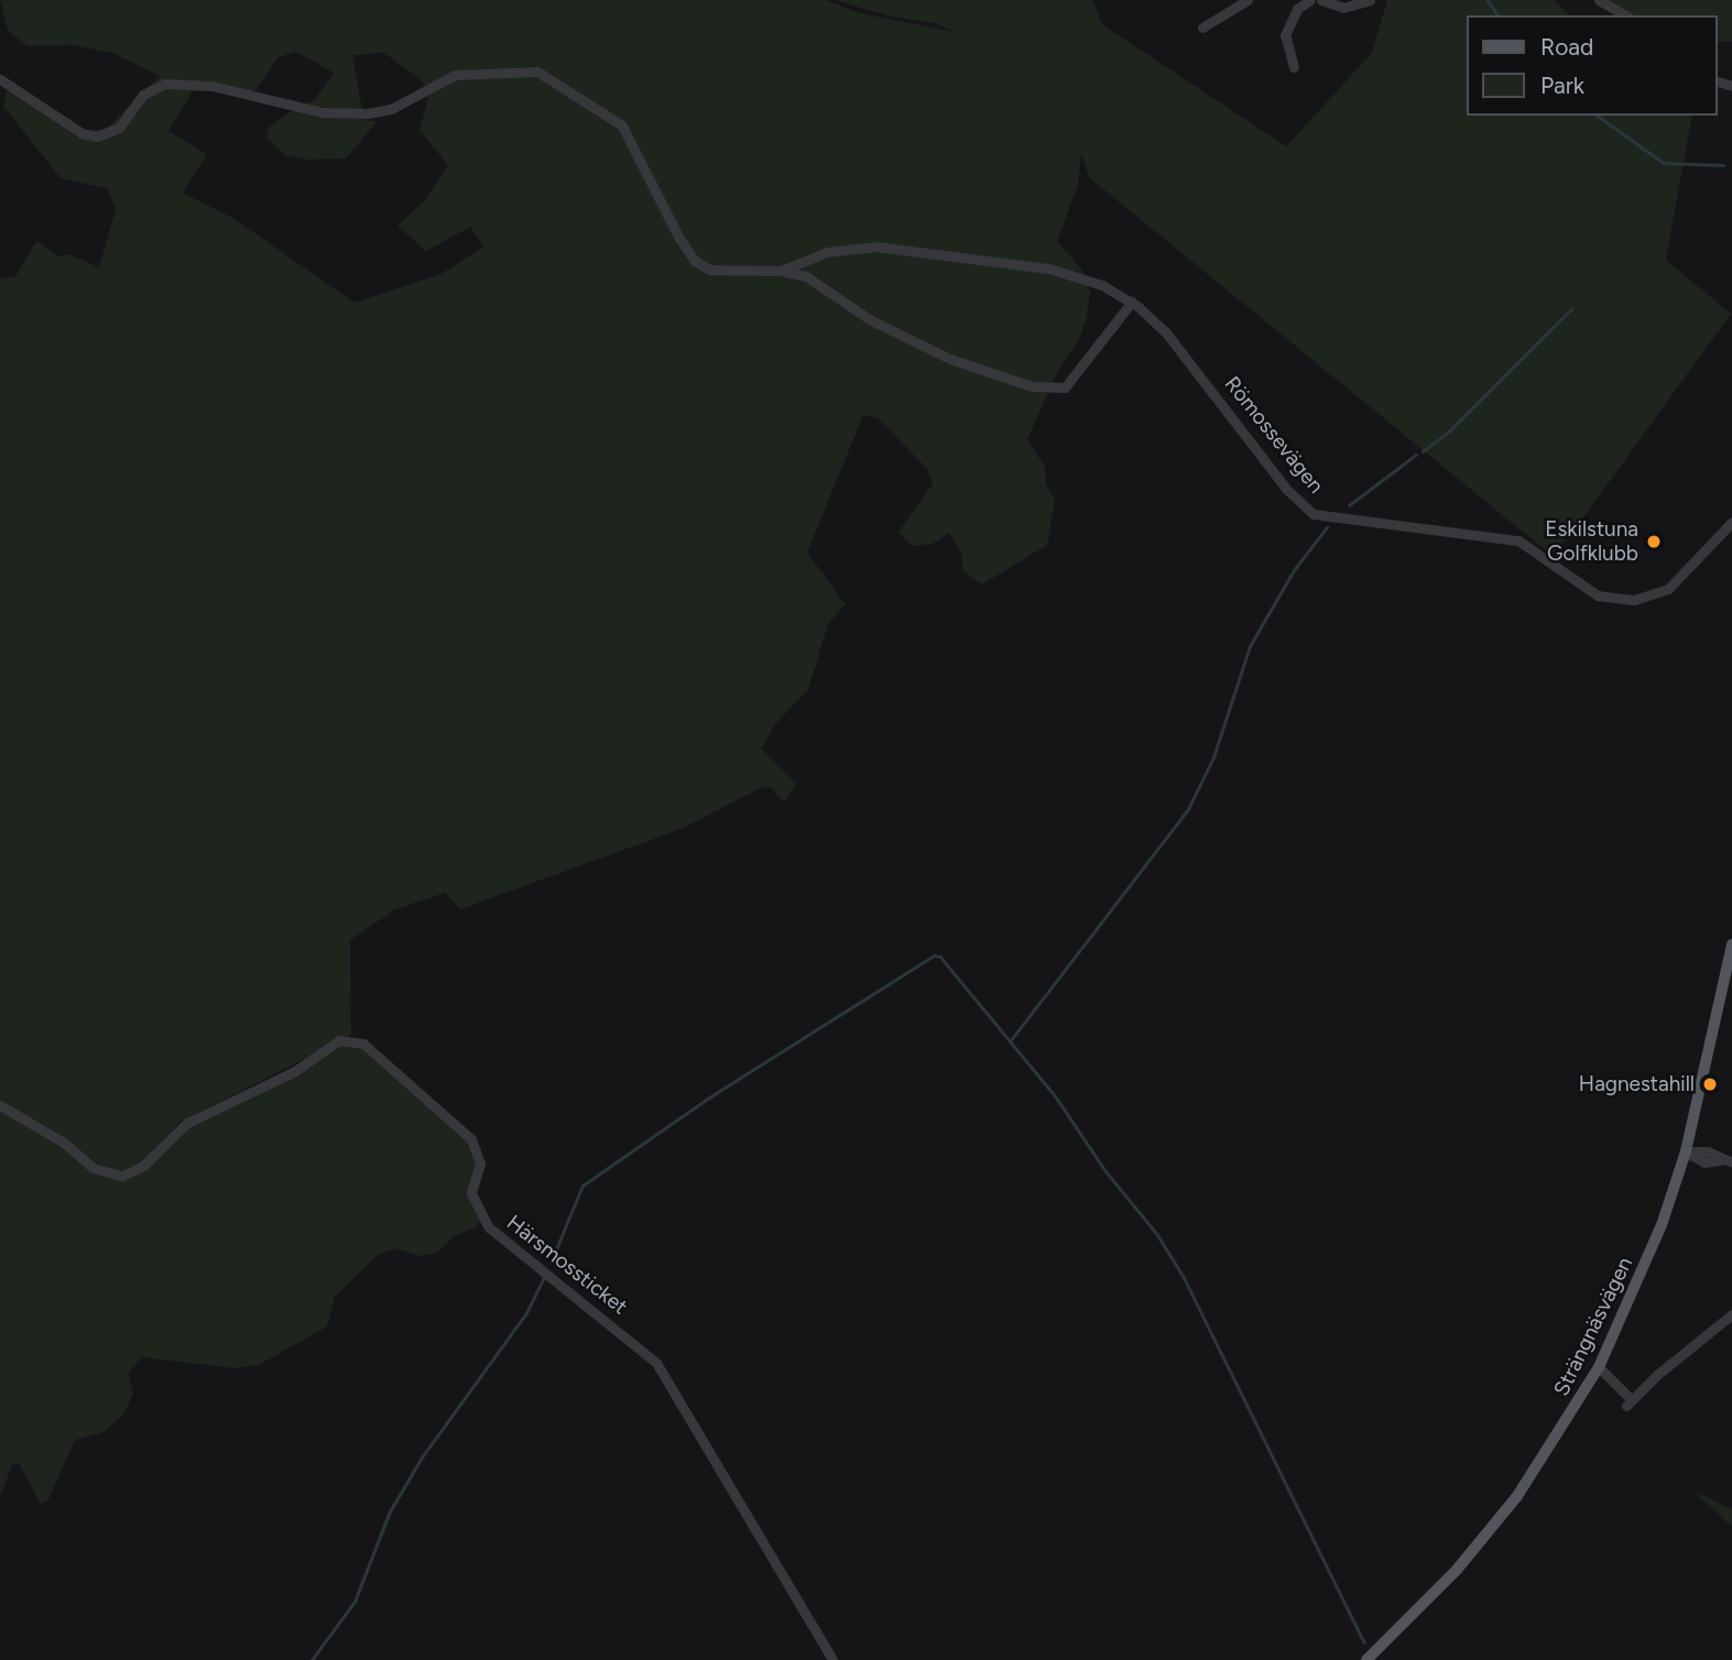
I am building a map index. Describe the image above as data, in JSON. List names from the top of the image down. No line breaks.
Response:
{"streets":{"main road":["Strängnäsvägen"],"street":["Römossevägen","Härsmossticket"]},"places":["Eskilstuna Golfklubb","Hagnestahill"],"legend":["Road","Park"]}
